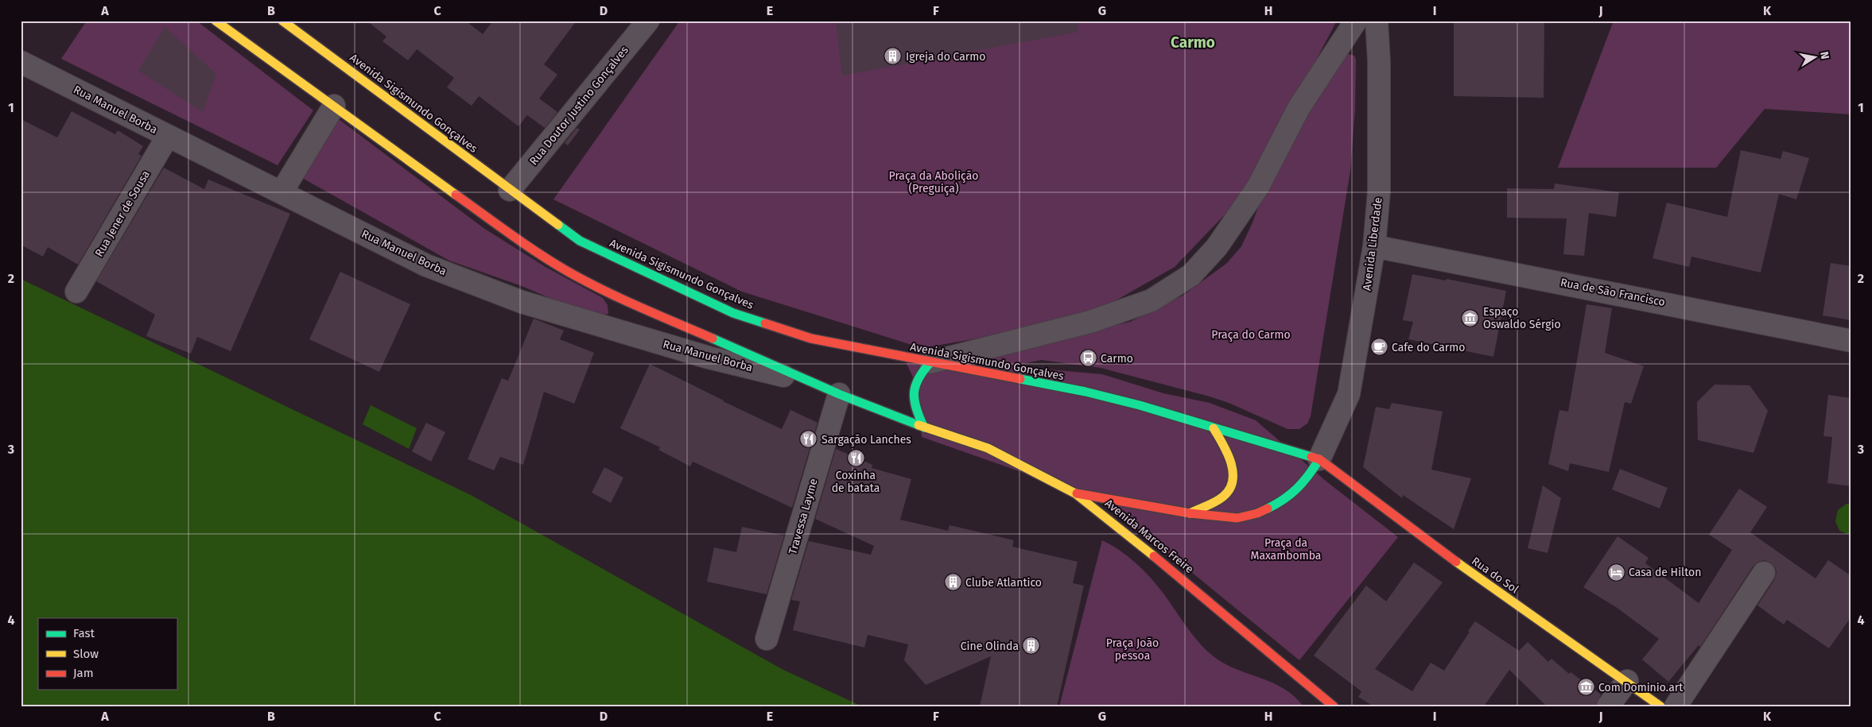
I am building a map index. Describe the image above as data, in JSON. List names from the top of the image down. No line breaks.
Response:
{"streets":{"main road":["Avenida Sigismundo Gonçalves","Avenida Marcos Freire","Rua do Sol"],"street":["Rua Doutor Justino Gonçalves","Rua Manuel Borba","Rua Jener de Sousa","Avenida Liberdade","Rua de São Francisco","Travessa Layme"]},"crossings":[["Avenida Sigismundo Gonçalves","Rua Doutor Justino Gonçalves"],["Avenida Sigismundo Gonçalves","Avenida Liberdade"],["Avenida Sigismundo Gonçalves","Rua do Sol"],["Rua Manuel Borba","Rua Jener de Sousa"],["Avenida Liberdade","Rua de São Francisco"],["Avenida Liberdade","Rua do Sol"]],"districts":["Carmo"],"parks":["Praça da Abolição (Preguiça)","Praça do Carmo","Praça da Maxambomba","Praça João pessoa"],"places":{"building":["Igreja do Carmo","Clube Atlantico","Cine Olinda"],"museum":["Espaço Oswaldo Sérgio","Com Dominio.art"],"cafe":["Cafe do Carmo"],"bus stop":["Carmo"],"restaurant":["Sargação Lanches","Coxinha de batata"],"hotel":["Casa de Hilton"]},"legend":["Fast","Slow","Jam"],"north":"right","grid":{"columns":["A","B","C","D","E","F","G","H","I","J","K"],"rows":["1","2","3","4"]}}
